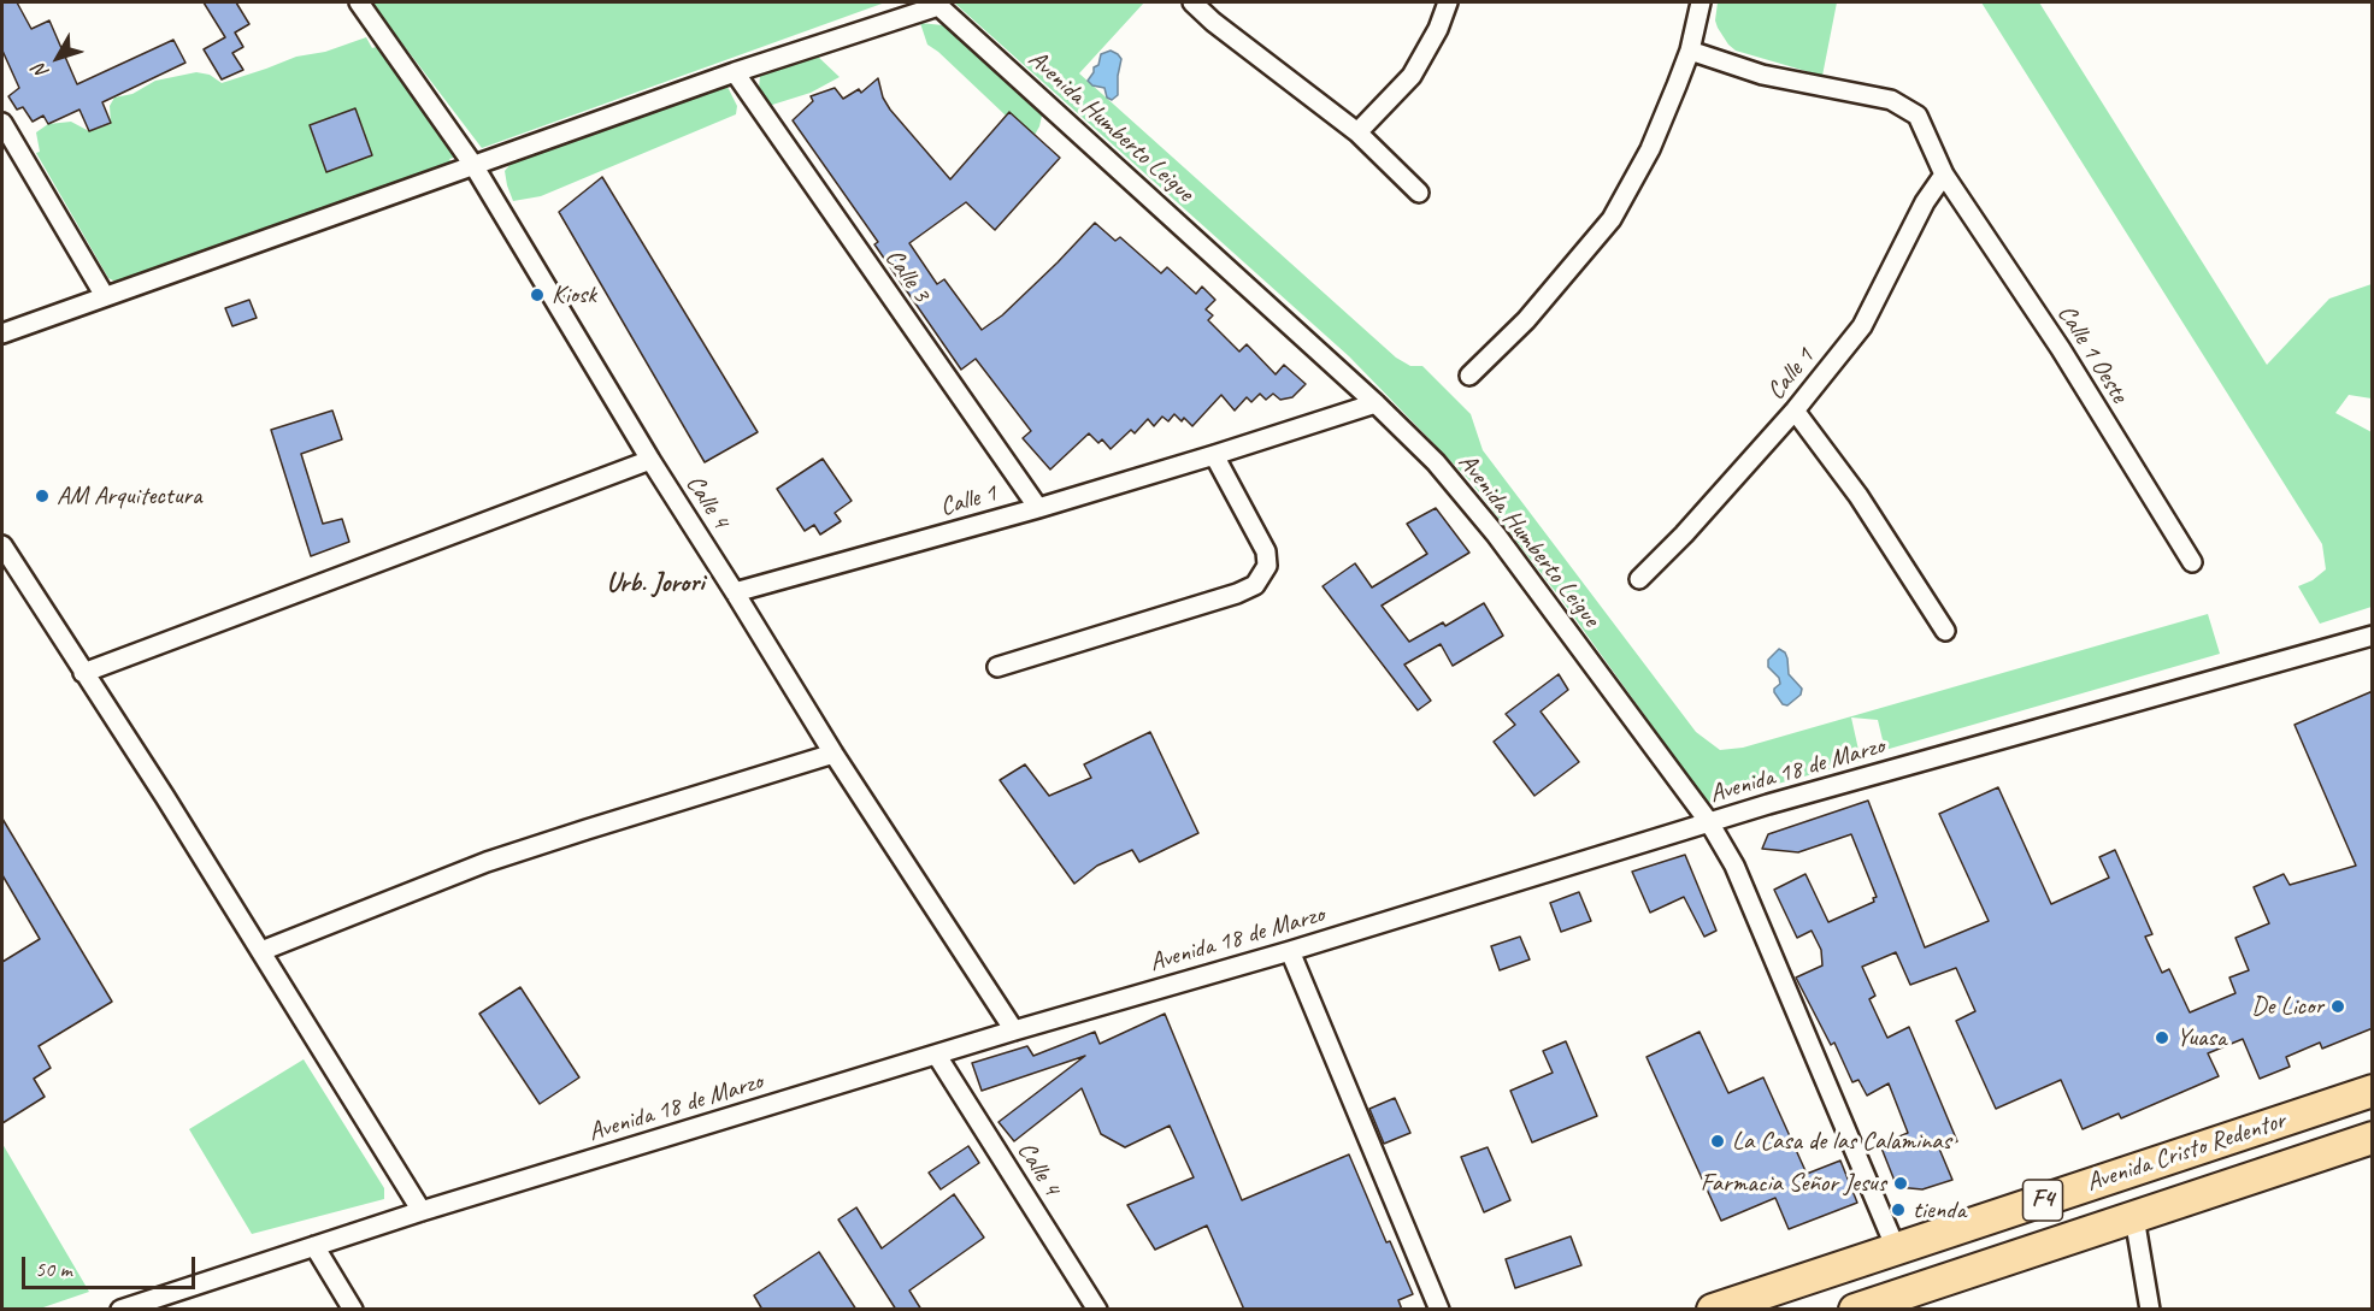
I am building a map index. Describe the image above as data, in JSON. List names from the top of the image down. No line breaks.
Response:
{"streets":{"highway":["Avenida Cristo Redentor","F4"],"street":["Avenida Humberto Leigue","Calle 3","Calle 1 Oeste","Calle 1","Calle 4","Avenida 18 de Marzo"]},"crossings":[["Avenida Humberto Leigue","Calle 1"],["Avenida Humberto Leigue","Avenida 18 de Marzo"],["Avenida Humberto Leigue","Avenida Cristo Redentor"],["Calle 3","Calle 1"],["Calle 1 Oeste","Calle 1"],["Calle 1","Calle 4"],["Calle 4","Avenida 18 de Marzo"]],"districts":["Urb. Jorori"],"places":["Kiosk","AM Arquitectura","De Licor","Yuasa","La Casa de las Calaminas","Farmacia Señor Jesus","tienda"],"scale_bar":"50 m","north":"bottom left"}
